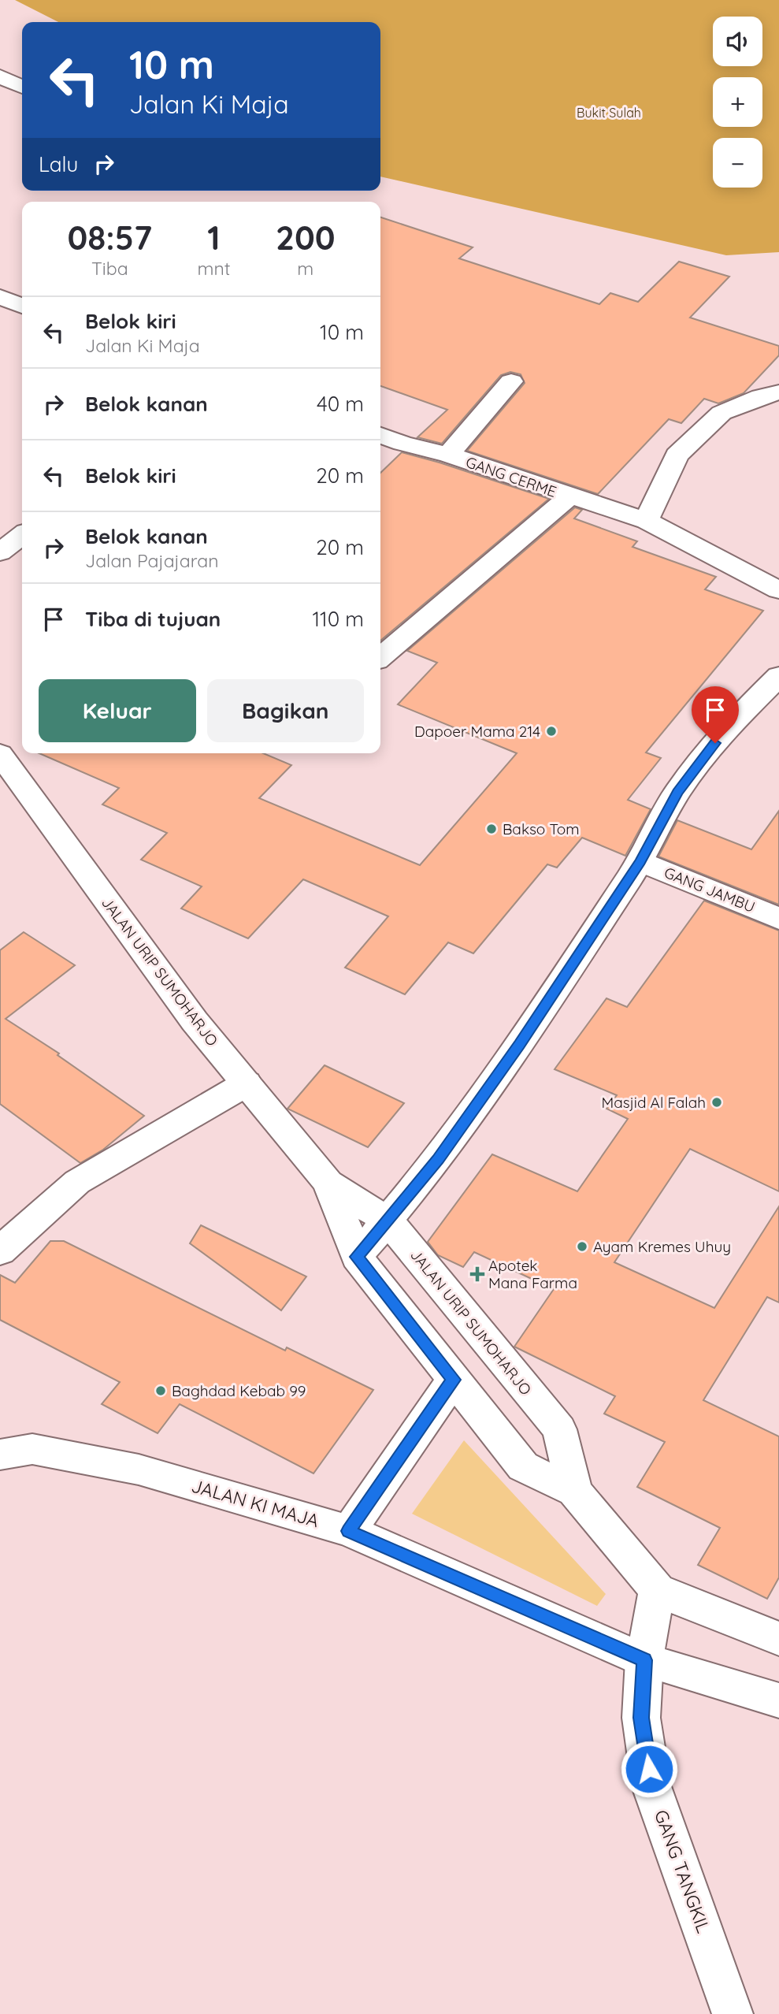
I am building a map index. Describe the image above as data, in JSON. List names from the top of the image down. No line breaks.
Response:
{"streets":{"main road":["GANG CERME","GANG JAMBU","JALAN URIP SUMOHARJO","JALAN KI MAJA","GANG TANGKIL"]},"crossings":[["JALAN KI MAJA","GANG TANGKIL"]],"parks":["Bukit Sulah"],"places":{"other":["Dapoer Mama 214","Bakso Tom","Masjid Al Falah","Ayam Kremes Uhuy","Baghdad Kebab 99"],"health":["Apotek Mana Farma"]},"page":{"map_buttons":["+","−"],"turn":["10 m","Jalan Ki Maja"],"then":"Lalu","eta":["08:57","Tiba","1","mnt","200","m"],"list":[{"name":"Belok kiri","note":"Jalan Ki Maja","value":"10 m"},{"name":"Belok kanan","value":"40 m"},{"name":"Belok kiri","value":"20 m"},{"name":"Belok kanan","note":"Jalan Pajajaran","value":"20 m"},{"name":"Tiba di tujuan","value":"110 m"}],"buttons":["Keluar","Bagikan"]}}
